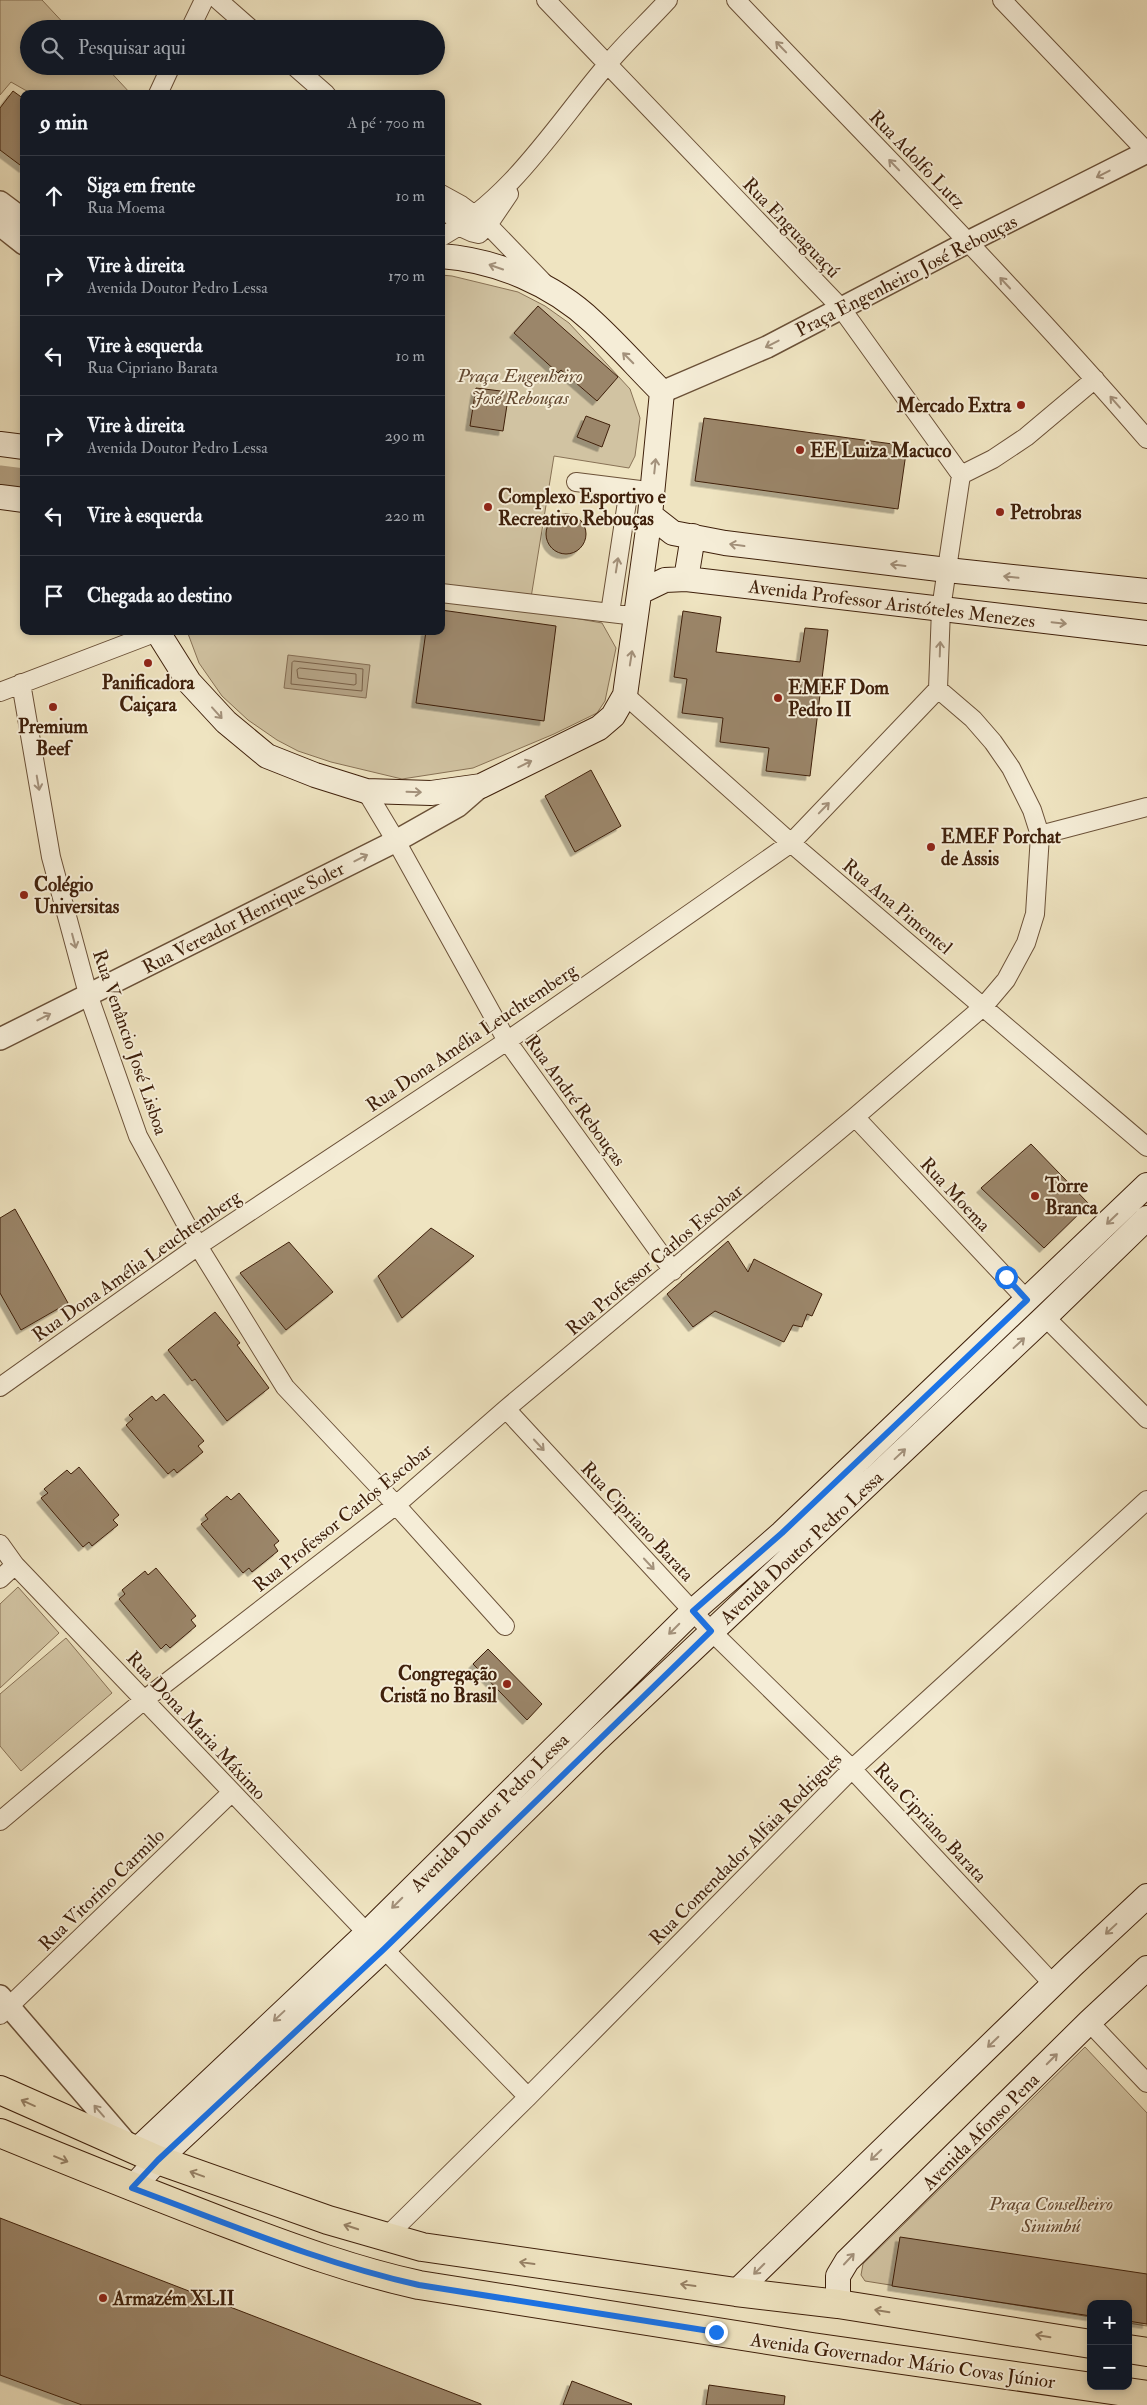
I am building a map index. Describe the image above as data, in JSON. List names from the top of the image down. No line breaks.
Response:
{"streets":{"main road":["Avenida Professor Aristóteles Menezes","Avenida Doutor Pedro Lessa","Avenida Afonso Pena","Avenida Governador Mário Covas Júnior"],"street":["Rua Adolfo Lutz","Rua Enguaguaçú","Praça Engenheiro José Rebouças","Rua Ana Pimentel","Rua Vereador Henrique Soler","Rua Dona Amélia Leuchtemberg","Rua Venâncio José Lisboa","Rua André Rebouças","Rua Moema","Rua Professor Carlos Escobar","Rua Cipriano Barata","Rua Dona Maria Máximo","Rua Comendador Alfaia Rodrigues","Rua Vitorino Carmilo"]},"crossings":[["Rua Adolfo Lutz","Praça Engenheiro José Rebouças"],["Rua Enguaguaçú","Praça Engenheiro José Rebouças"],["Rua Ana Pimentel","Rua Dona Amélia Leuchtemberg"],["Rua Ana Pimentel","Rua Professor Carlos Escobar"],["Rua Vereador Henrique Soler","Rua Venâncio José Lisboa"],["Rua Vereador Henrique Soler","Rua André Rebouças"],["Rua Dona Amélia Leuchtemberg","Rua Venâncio José Lisboa"],["Rua Dona Amélia Leuchtemberg","Rua André Rebouças"],["Rua Dona Amélia Leuchtemberg","Rua Professor Carlos Escobar"],["Rua Venâncio José Lisboa","Rua Professor Carlos Escobar"],["Rua André Rebouças","Rua Professor Carlos Escobar"],["Rua Moema","Rua Professor Carlos Escobar"],["Rua Moema","Avenida Doutor Pedro Lessa"],["Rua Professor Carlos Escobar","Rua Cipriano Barata"],["Rua Professor Carlos Escobar","Rua Dona Maria Máximo"],["Rua Cipriano Barata","Avenida Doutor Pedro Lessa"],["Rua Cipriano Barata","Rua Comendador Alfaia Rodrigues"],["Avenida Doutor Pedro Lessa","Rua Dona Maria Máximo"],["Avenida Doutor Pedro Lessa","Avenida Governador Mário Covas Júnior"],["Rua Dona Maria Máximo","Rua Vitorino Carmilo"]],"one_way":["Rua Adolfo Lutz","Praça Engenheiro José Rebouças","Rua Vereador Henrique Soler"],"parks":["Praça Engenheiro José Rebouças","Praça Conselheiro Sinimbú"],"places":["Mercado Extra","EE Luiza Macuco","Complexo Esportivo e Recreativo Rebouças","Petrobras","Panificadora Caiçara","EMEF Dom Pedro II","Premium Beef","EMEF Porchat de Assis","Colégio Universitas","Torre Branca","Congregação Cristã no Brasil","Armazém XLII"],"page":{"search":"Pesquisar aqui","heading":["9 min","A pé · 700 m"],"list":[["Siga em frente","Rua Moema","10 m"],["Vire à direita","Avenida Doutor Pedro Lessa","170 m"],["Vire à esquerda","Rua Cipriano Barata","10 m"],["Vire à direita","Avenida Doutor Pedro Lessa","290 m"],["Vire à esquerda","220 m"],"Chegada ao destino"],"map_buttons":["+","−"]}}
